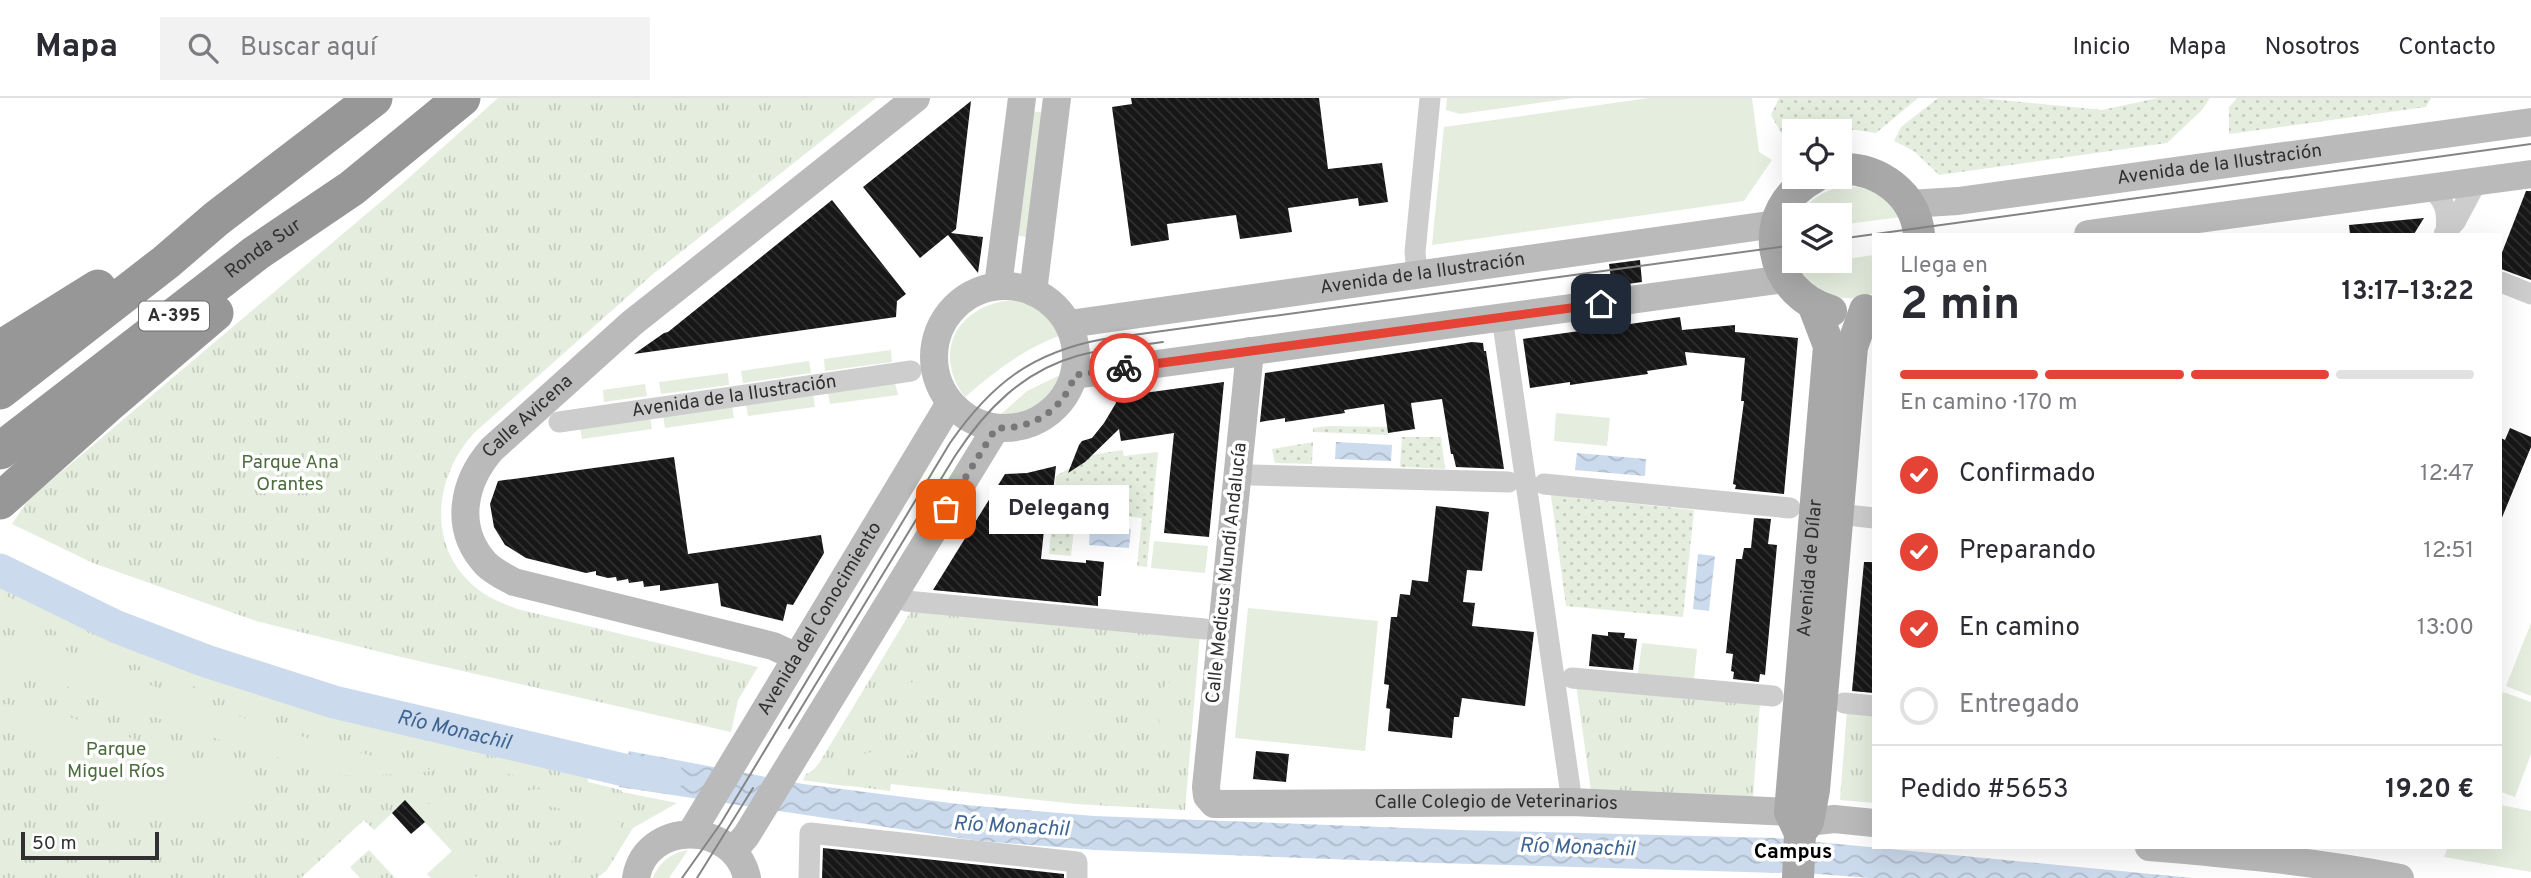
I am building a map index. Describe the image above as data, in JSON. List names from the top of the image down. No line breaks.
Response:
{"streets":{"highway":["Ronda Sur","A-395"],"main road":["Avenida de la Ilustración","Calle Avicena","Avenida de Dílar","Calle Medicus Mundi Andalucía","Avenida del Conocimiento","Calle Colegio de Veterinarios"]},"crossings":[["Avenida de la Ilustración","Avenida del Conocimiento"],["Calle Avicena","Avenida del Conocimiento"],["Avenida de Dílar","Calle Colegio de Veterinarios"],["Calle Medicus Mundi Andalucía","Calle Colegio de Veterinarios"]],"districts":["Campus"],"water":["Río Monachil"],"parks":["Parque Ana Orantes","Parque Miguel Ríos"],"places":["Delegang"],"scale_bar":"50 m","page":{"header":"Mapa","search":"Buscar aquí","nav":["Inicio","Mapa","Nosotros","Contacto"],"heading":["2 min","Llega en","13:17–13:22"],"panel":["Pedido #5653","19.20 €"],"bar":"En camino · 170 m","list":[["Confirmado","12:47"],["Preparando","12:51"],["En camino","13:00"],"Entregado"],"bubble":"Delegang","scale":"50 m"}}
